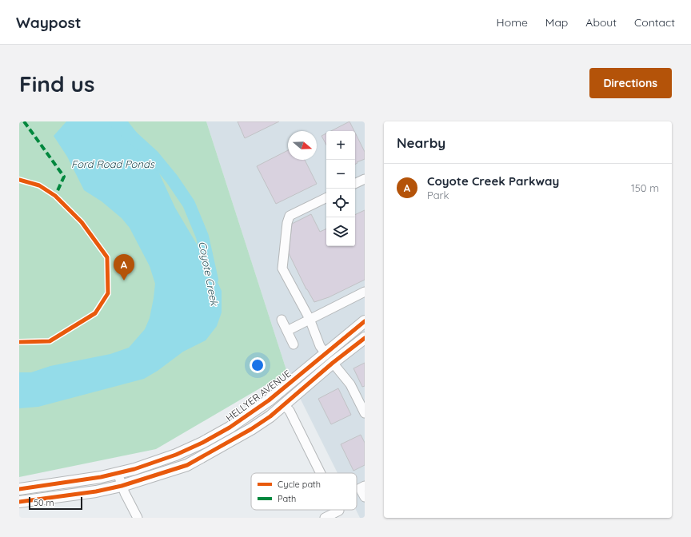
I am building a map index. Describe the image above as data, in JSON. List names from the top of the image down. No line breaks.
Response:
{"streets":{"main road":["HELLYER AVENUE"]},"water":["Ford Road Ponds","Coyote Creek"],"legend":["Cycle path","Path"],"scale_bar":"50 m","north":"right","page":{"header":"Waypost","nav":["Home","Map","About","Contact"],"buttons":"Directions","title":"Find us","heading":"Nearby","map_buttons":["+","−"],"list":[{"mark":"A","name":"Coyote Creek Parkway","note":"Park","value":"150 m"}],"pins":"A","scale":"50 m"}}
